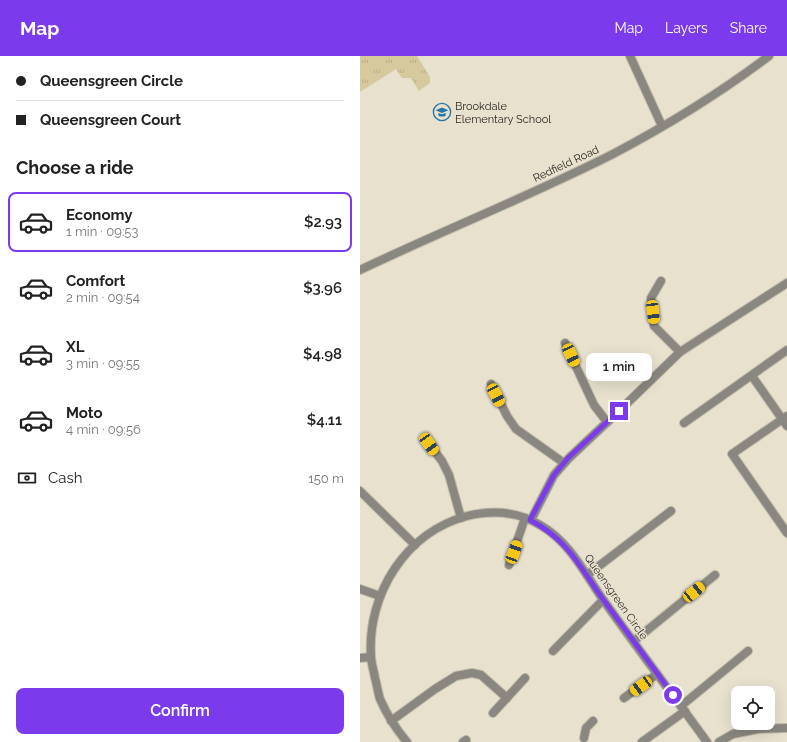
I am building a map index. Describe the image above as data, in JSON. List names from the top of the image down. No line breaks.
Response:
{"streets":{"street":["Redfield Road","Queensgreen Circle"]},"places":{"school or university":["Brookdale Elementary School"]},"page":{"header":"Map","nav":["Map","Layers","Share"],"banner":["Queensgreen Circle","Queensgreen Court"],"heading":"Choose a ride","list":[{"name":"Economy","note":"1 min · 09:53","value":"$2.93"},{"name":"Comfort","note":"2 min · 09:54","value":"$3.96"},{"name":"XL","note":"3 min · 09:55","value":"$4.98"},{"name":"Moto","note":"4 min · 09:56","value":"$4.11"}],"bubble":"1 min","pay":["Cash","150 m"],"buttons":"Confirm"}}
